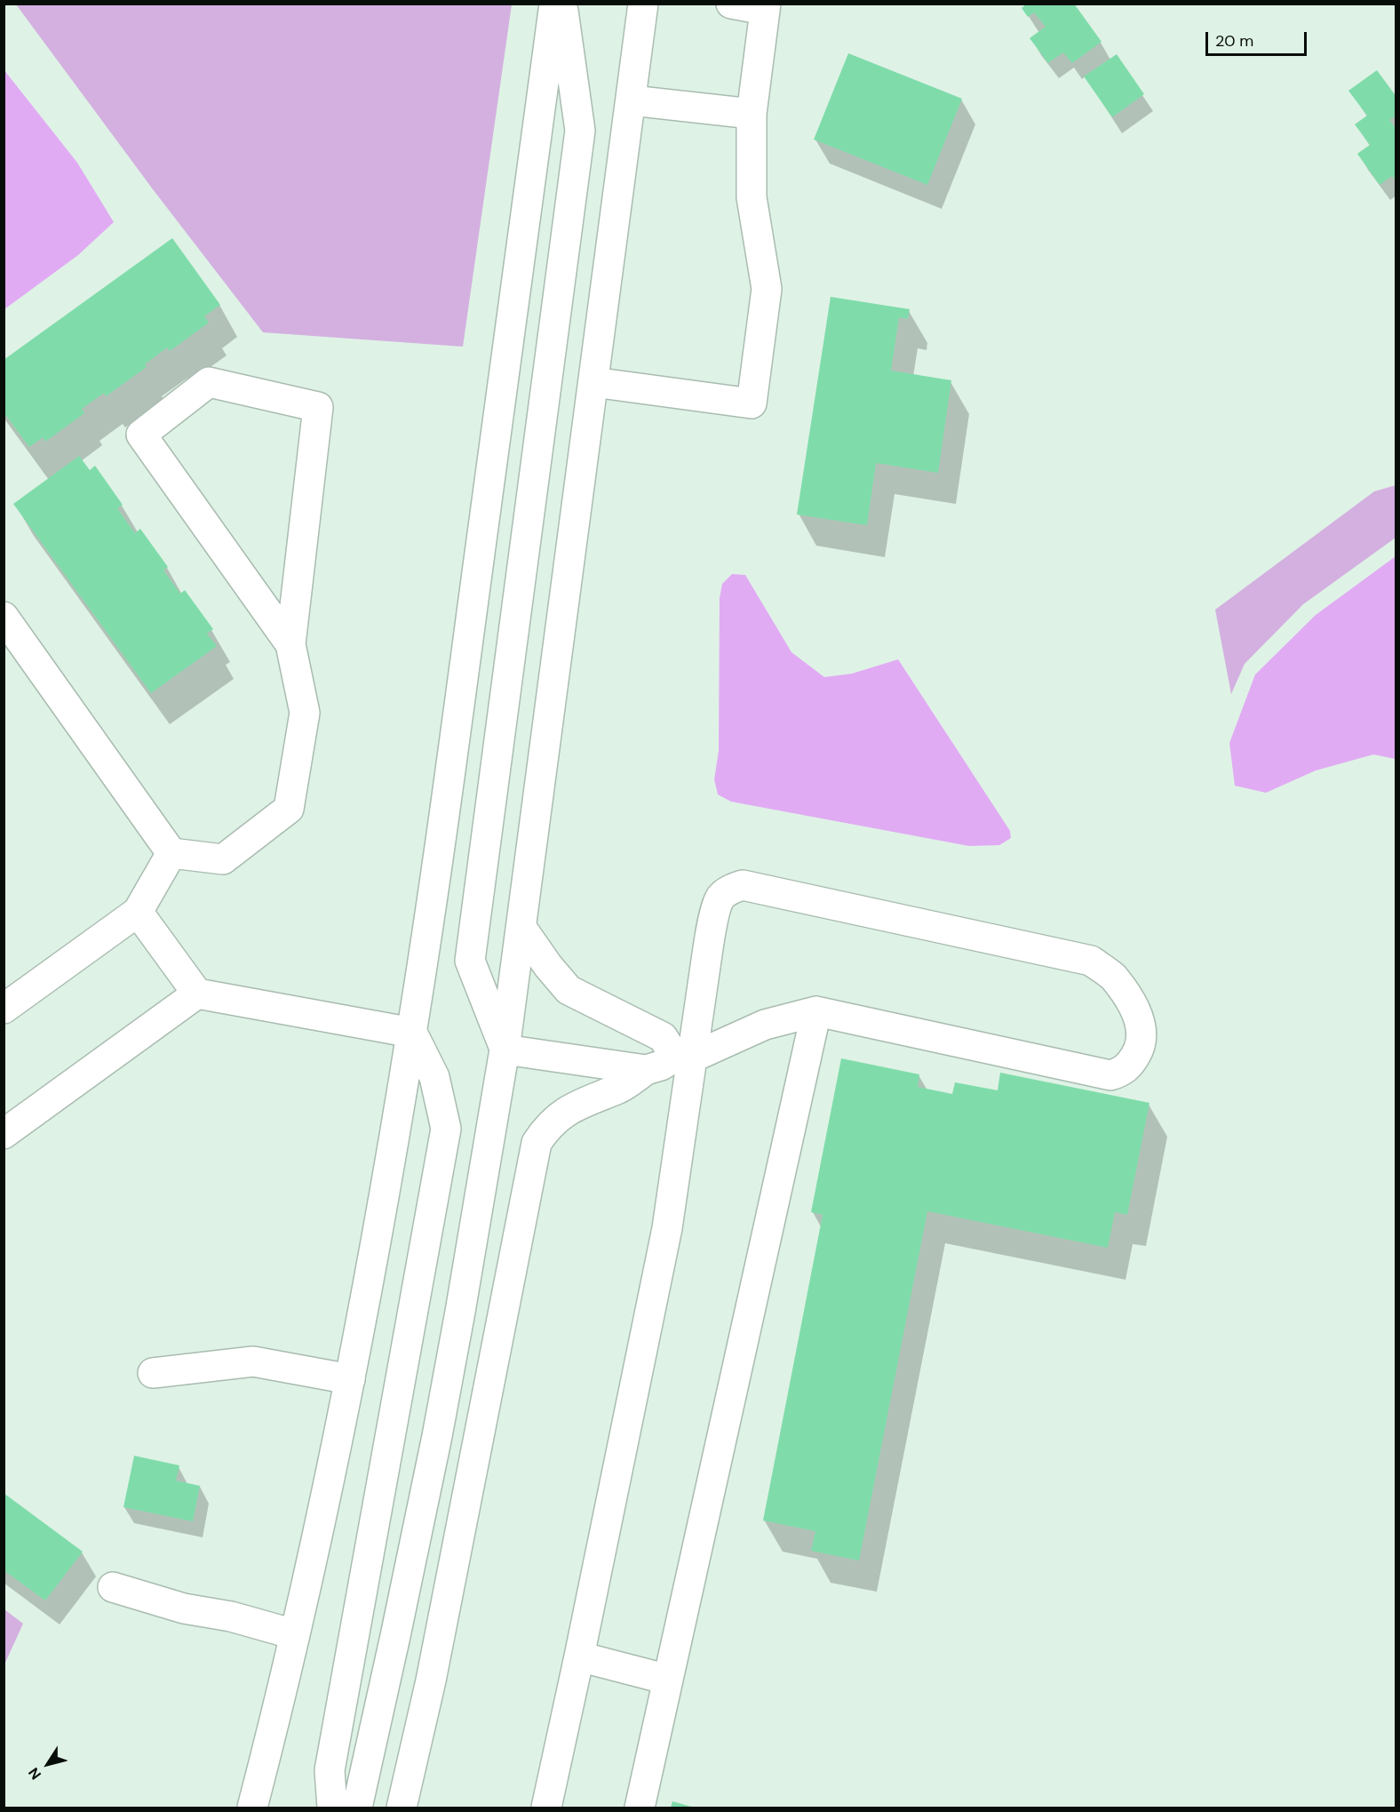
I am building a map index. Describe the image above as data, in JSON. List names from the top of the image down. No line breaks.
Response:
{"scale_bar":"20 m","north":"bottom left"}
